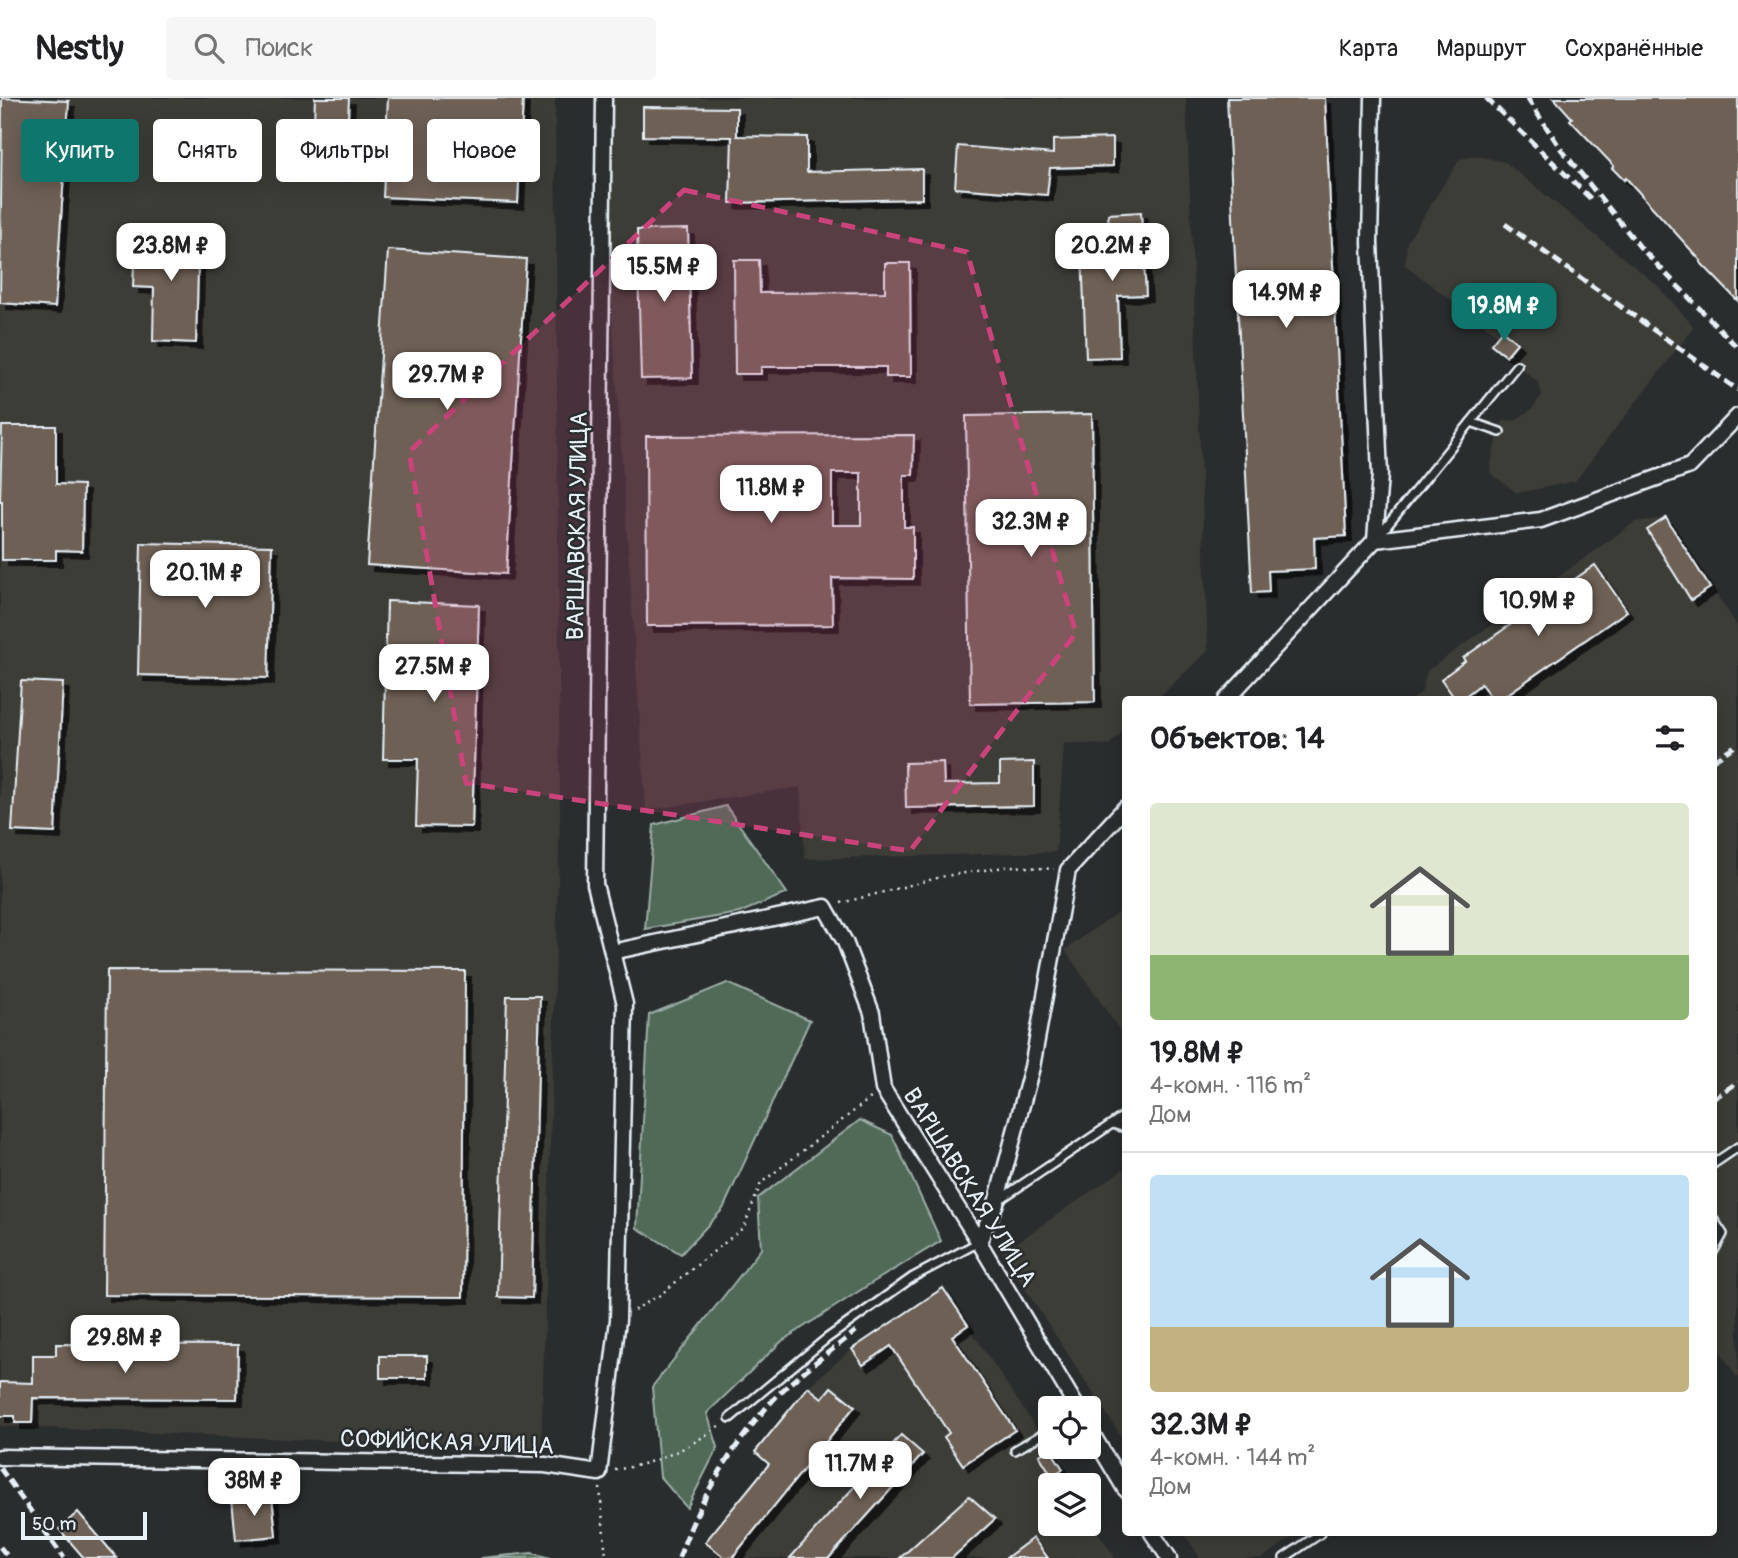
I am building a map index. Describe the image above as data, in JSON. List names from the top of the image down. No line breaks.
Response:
{"streets":{"street":["ВАРШАВСКАЯ УЛИЦА","СОФИЙСКАЯ УЛИЦА"]},"crossings":[["ВАРШАВСКАЯ УЛИЦА","СОФИЙСКАЯ УЛИЦА"]],"scale_bar":"50 m","page":{"header":"Nestly","search":"Поиск","nav":["Карта","Маршрут","Сохранённые"],"chip":["Купить","Снять","Фильтры","Новое"],"price":["23.8M ₽","20.2M ₽","15.5M ₽","14.9M ₽","19.8M ₽","29.7M ₽","11.8M ₽","32.3M ₽","20.1M ₽","10.9M ₽","27.5M ₽","29.8M ₽","11.7M ₽","38M ₽"],"heading":"Объектов: 14","list":[{"name":"19.8M ₽","note":"4-комн. · 116 m² · Дом"},{"name":"32.3M ₽","note":"4-комн. · 144 m² · Дом"}],"scale":"50 m"}}
